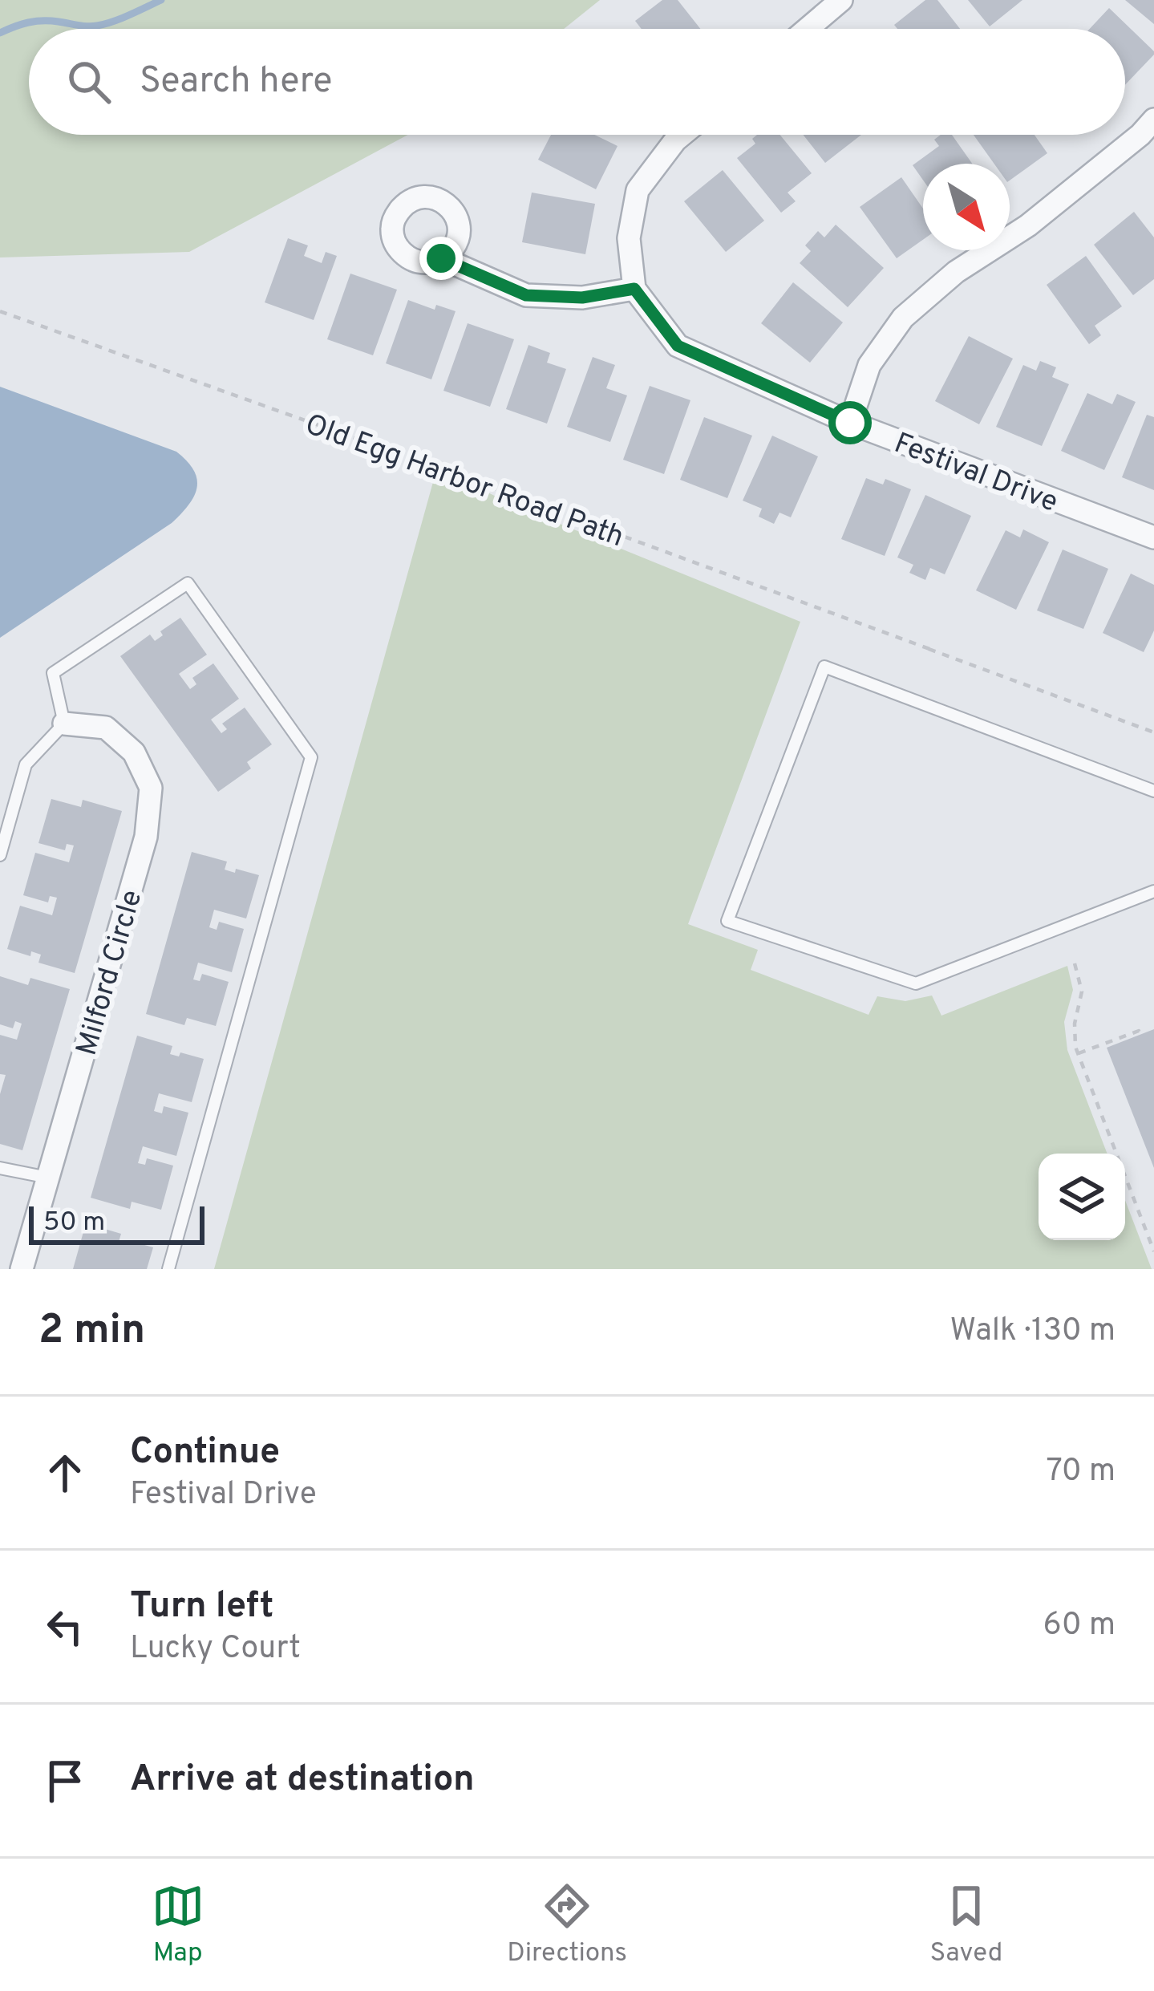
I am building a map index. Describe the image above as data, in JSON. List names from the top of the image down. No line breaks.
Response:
{"streets":{"street":["Festival Drive","Milford Circle"],"path":["Old Egg Harbor Road Path"]},"scale_bar":"50 m","north":"bottom right","page":{"search":"Search here","scale":"50 m","heading":["2 min","Walk · 130 m"],"list":[["Continue","Festival Drive","70 m"],["Turn left","Lucky Court","60 m"],"Arrive at destination"],"nav":["Map","Directions","Saved"]}}
